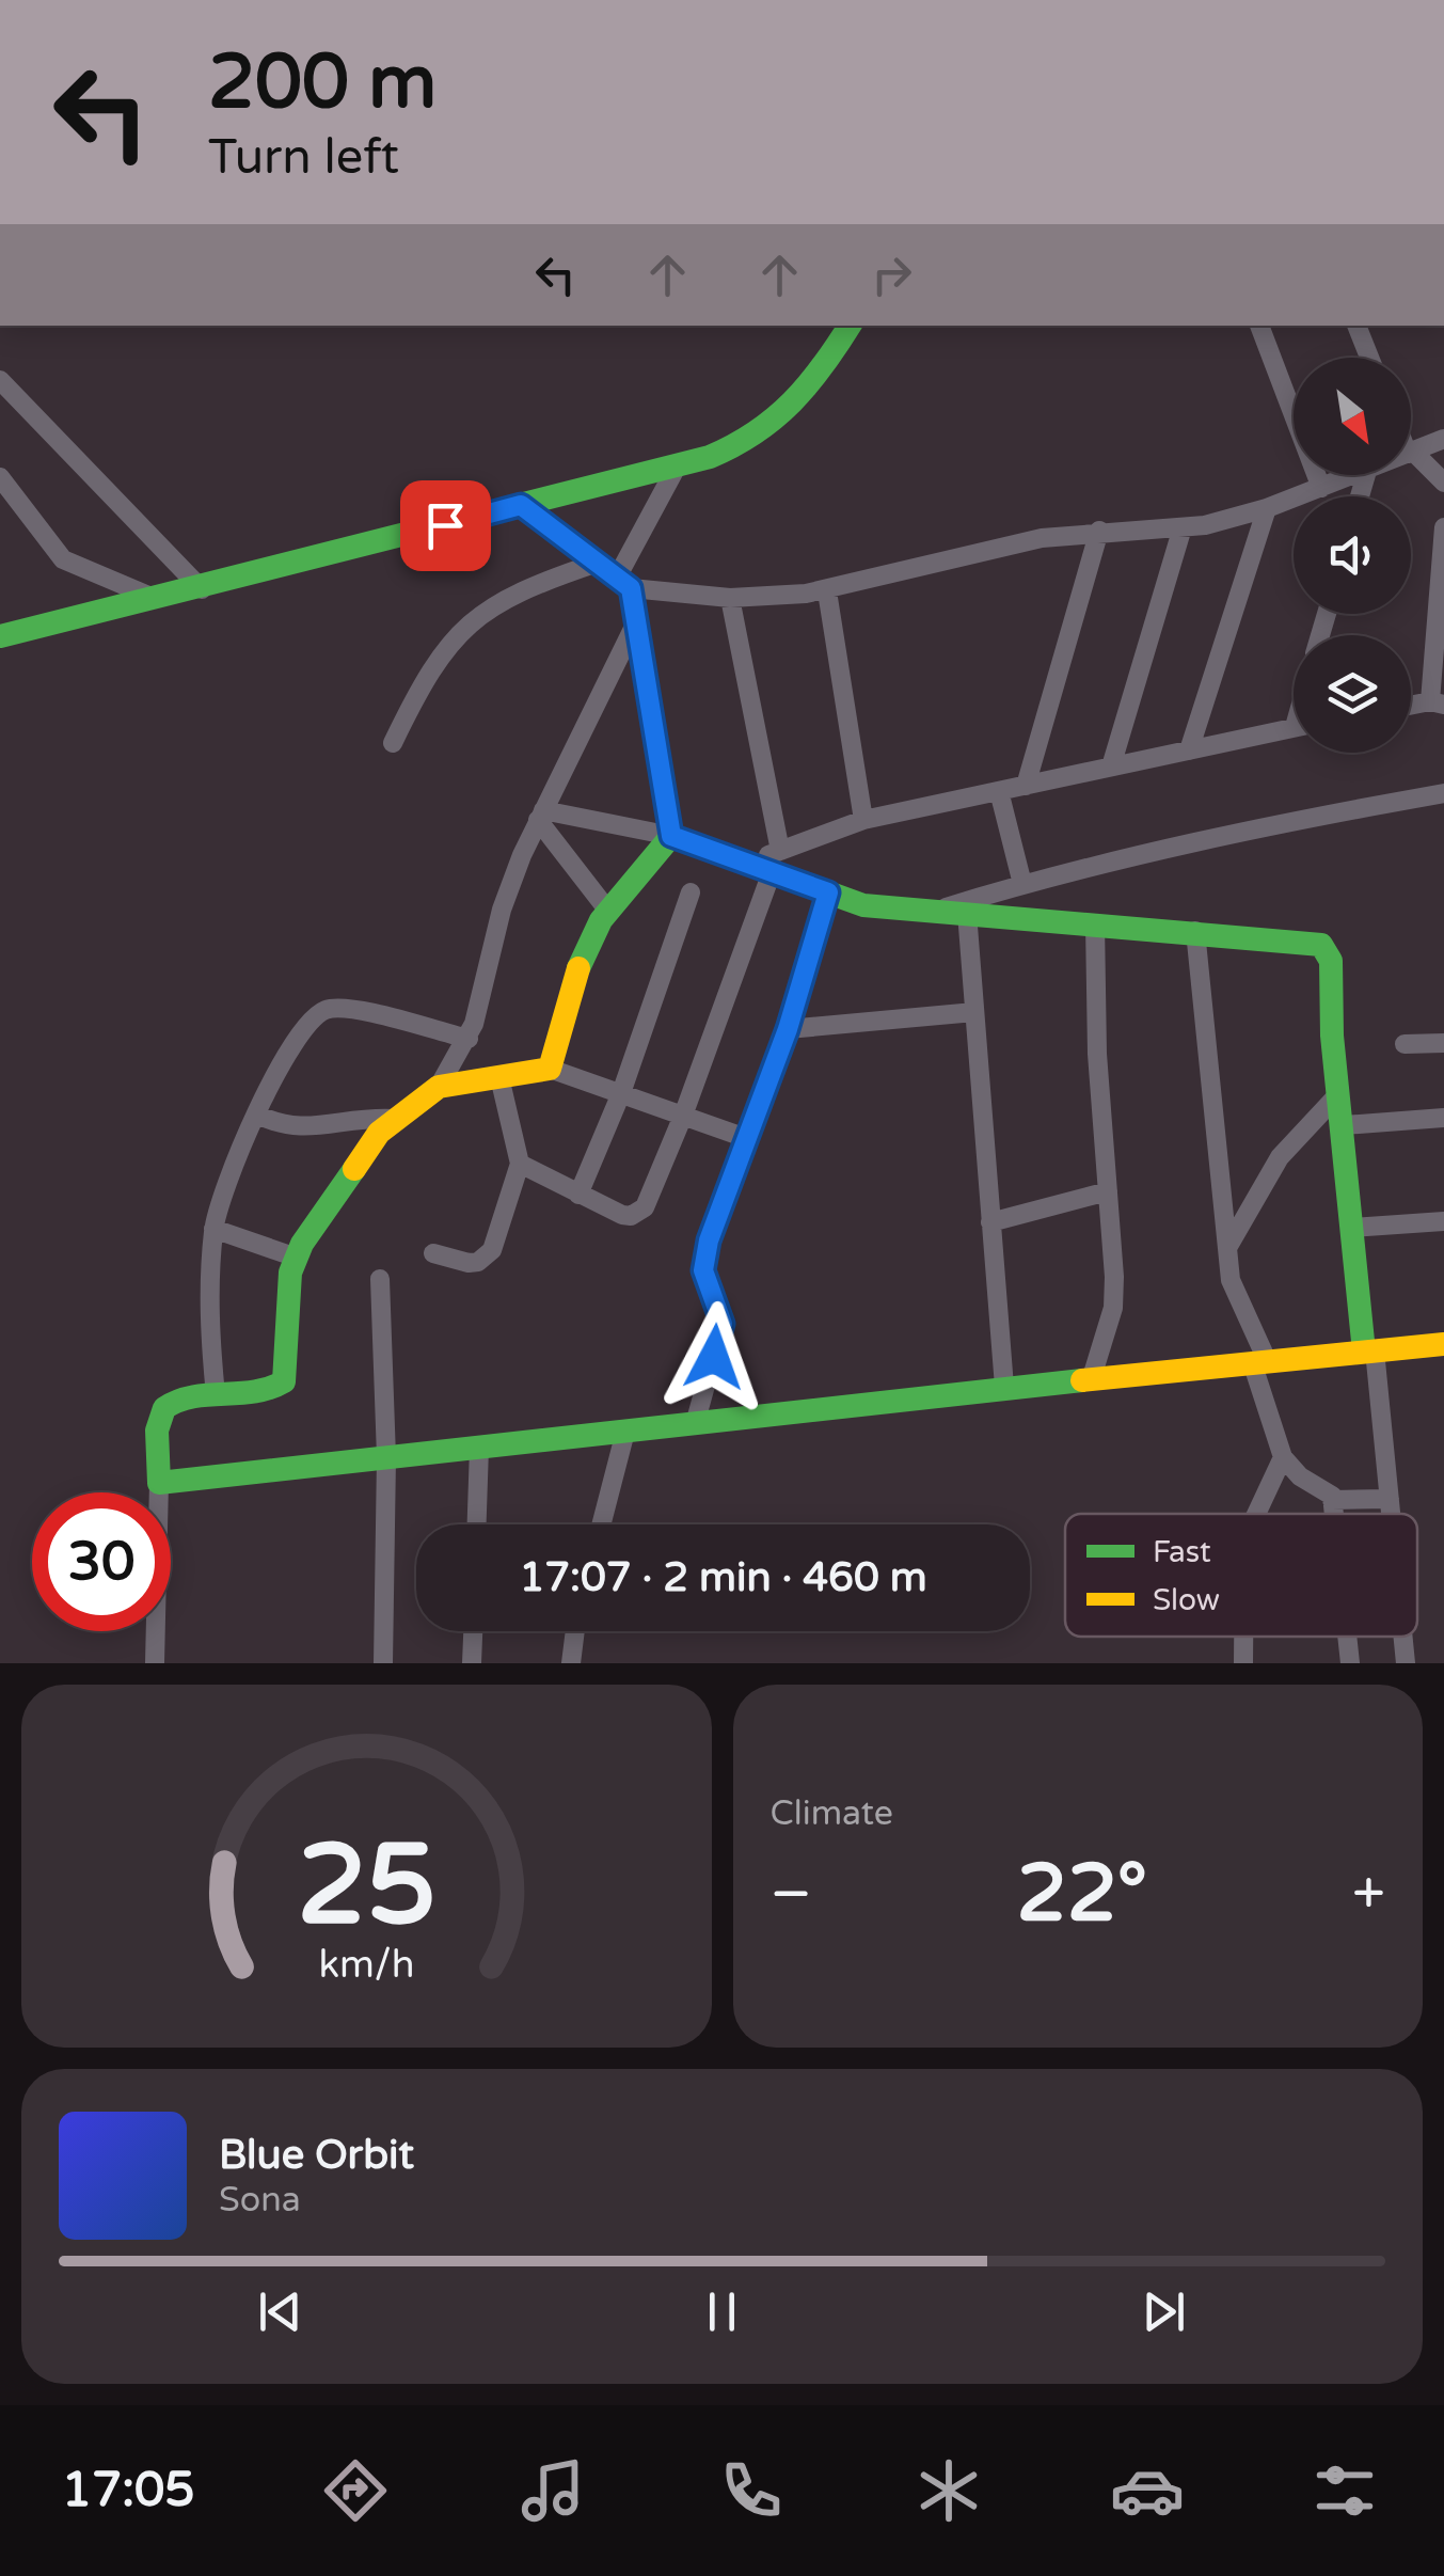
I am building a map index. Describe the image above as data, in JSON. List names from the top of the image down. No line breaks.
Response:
{"legend":["Fast","Slow"],"north":"bottom right","page":{"turn":["200 m","Turn left"],"limit":"30","trip":"17:07 · 2 min · 460 m","tile":"Climate","heat":["−","22°","+"],"song":["Blue Orbit","Sona"],"tabs":"17:05","gauge":["25","km/h"]}}
